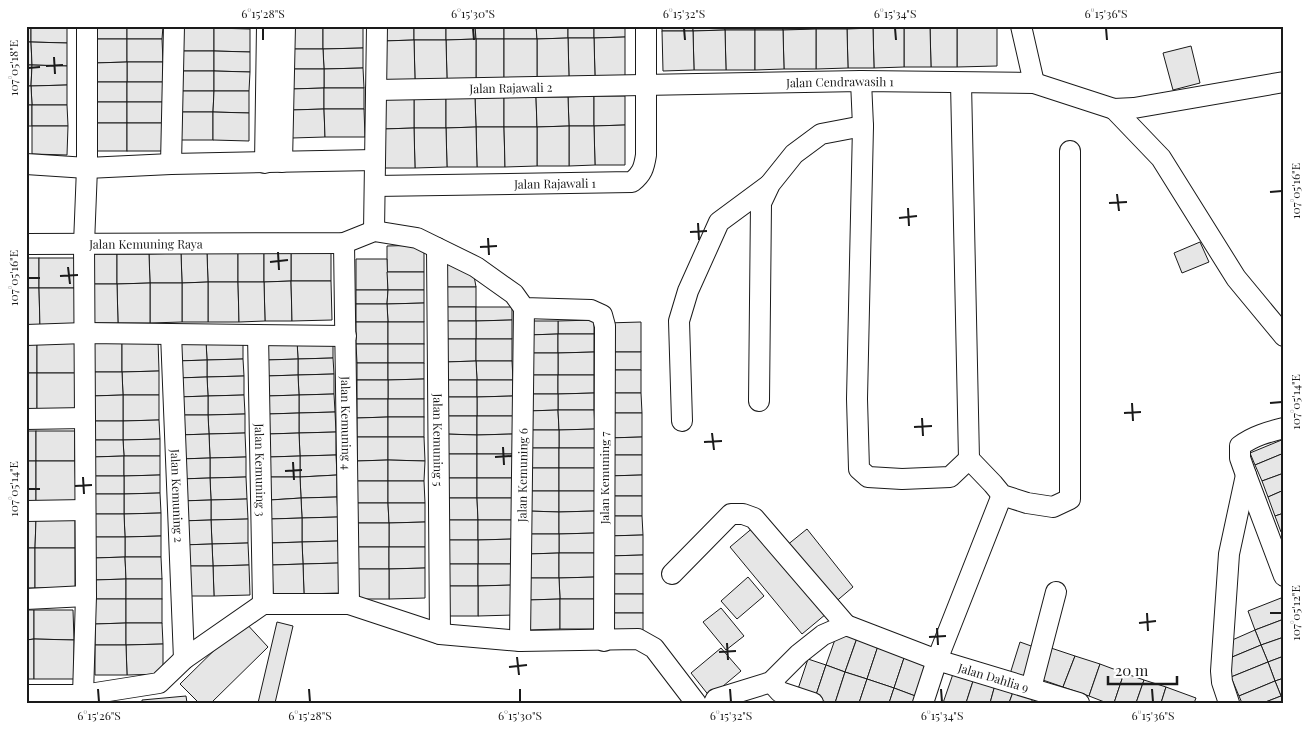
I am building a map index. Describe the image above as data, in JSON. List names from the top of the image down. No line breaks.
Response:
{"streets":{"street":["Jalan Cendrawasih 1","Jalan Rajawali 2","Jalan Rajawali 1","Jalan Kemuning Raya","Jalan Kemuning 4","Jalan Kemuning 5","Jalan Kemuning 3","Jalan Kemuning 6","Jalan Kemuning 7","Jalan Kemuning 2","Jalan Dahlia 9"]},"crossings":[["Jalan Cendrawasih 1","Jalan Rajawali 2"],["Jalan Cendrawasih 1","Jalan Rajawali 1"],["Jalan Rajawali 2","Jalan Rajawali 1"],["Jalan Kemuning Raya","Jalan Kemuning 4"],["Jalan Kemuning 6","Jalan Kemuning 7"]],"scale_bar":"20 m","coordinates":["6°15'28\"S","6°15'30\"S","6°15'32\"S","6°15'34\"S","6°15'36\"S","107°05'18\"E","107°05'16\"E","107°05'14\"E","107°05'12\"E","6°15'26\"S"]}
